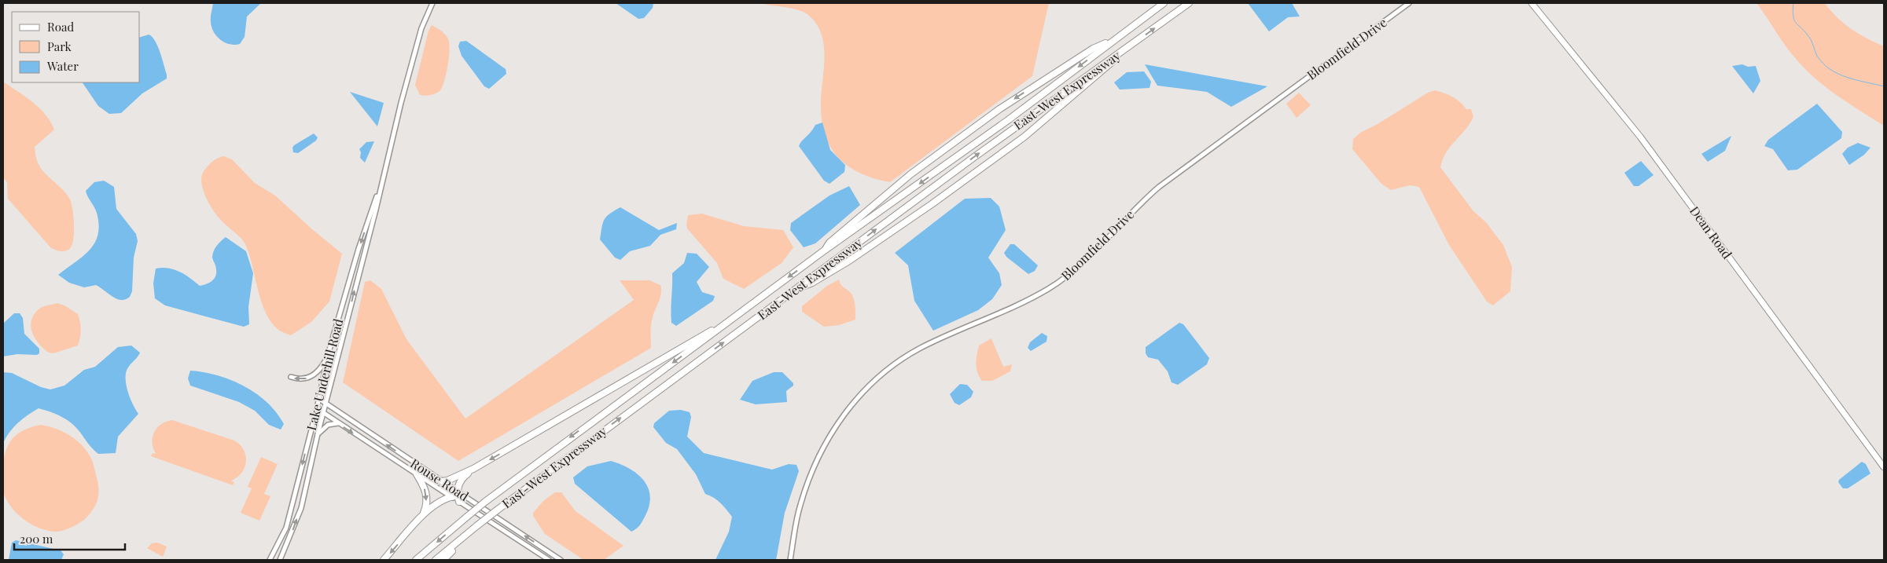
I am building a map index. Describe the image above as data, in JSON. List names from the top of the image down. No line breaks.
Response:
{"streets":{"highway":["East-West Expressway"],"main road":["Dean Road"],"street":["Bloomfield Drive","Lake Underhill Road","Rouse Road"]},"crossings":[["Lake Underhill Road","Rouse Road"]],"legend":["Road","Park","Water"],"scale_bar":"200 m"}
